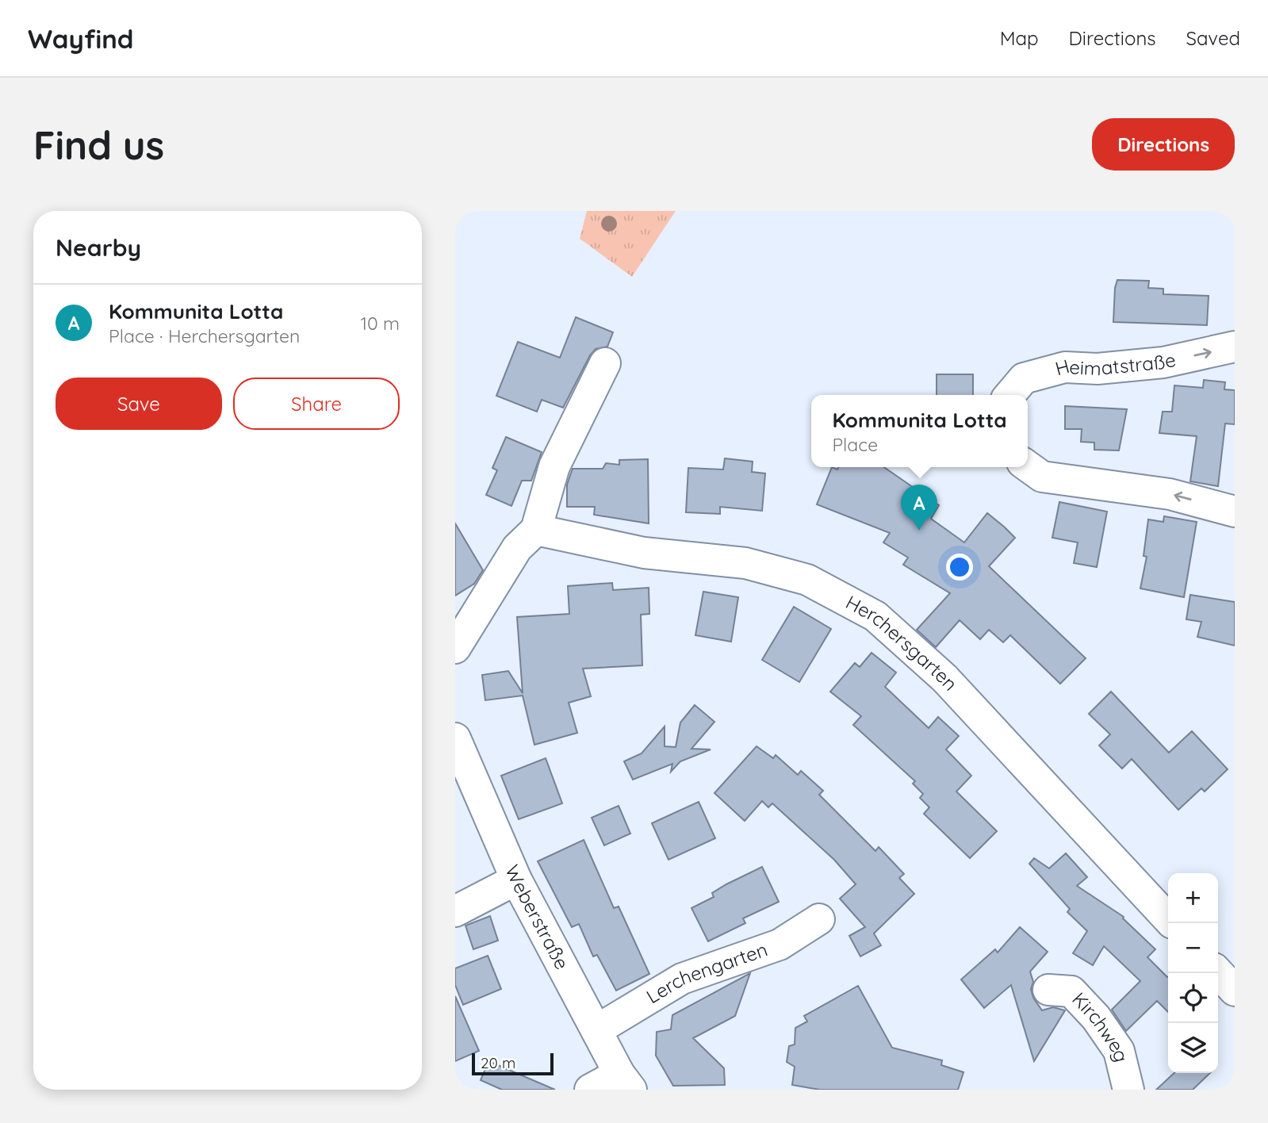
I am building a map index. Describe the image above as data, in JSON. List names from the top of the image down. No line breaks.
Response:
{"streets":{"street":["Heimatstraße","Herchersgarten","Weberstraße","Lerchengarten","Kirchweg"]},"crossings":[["Weberstraße","Lerchengarten"]],"scale_bar":"20 m","page":{"header":"Wayfind","nav":["Map","Directions","Saved"],"buttons":["Directions",["Save","Share"]],"title":"Find us","heading":"Nearby","list":[{"mark":"A","name":"Kommunita Lotta","note":"Place · Herchersgarten","value":"10 m"}],"popup":["Kommunita Lotta","Place"],"pins":"A","map_buttons":["+","−"],"scale":"20 m"}}
